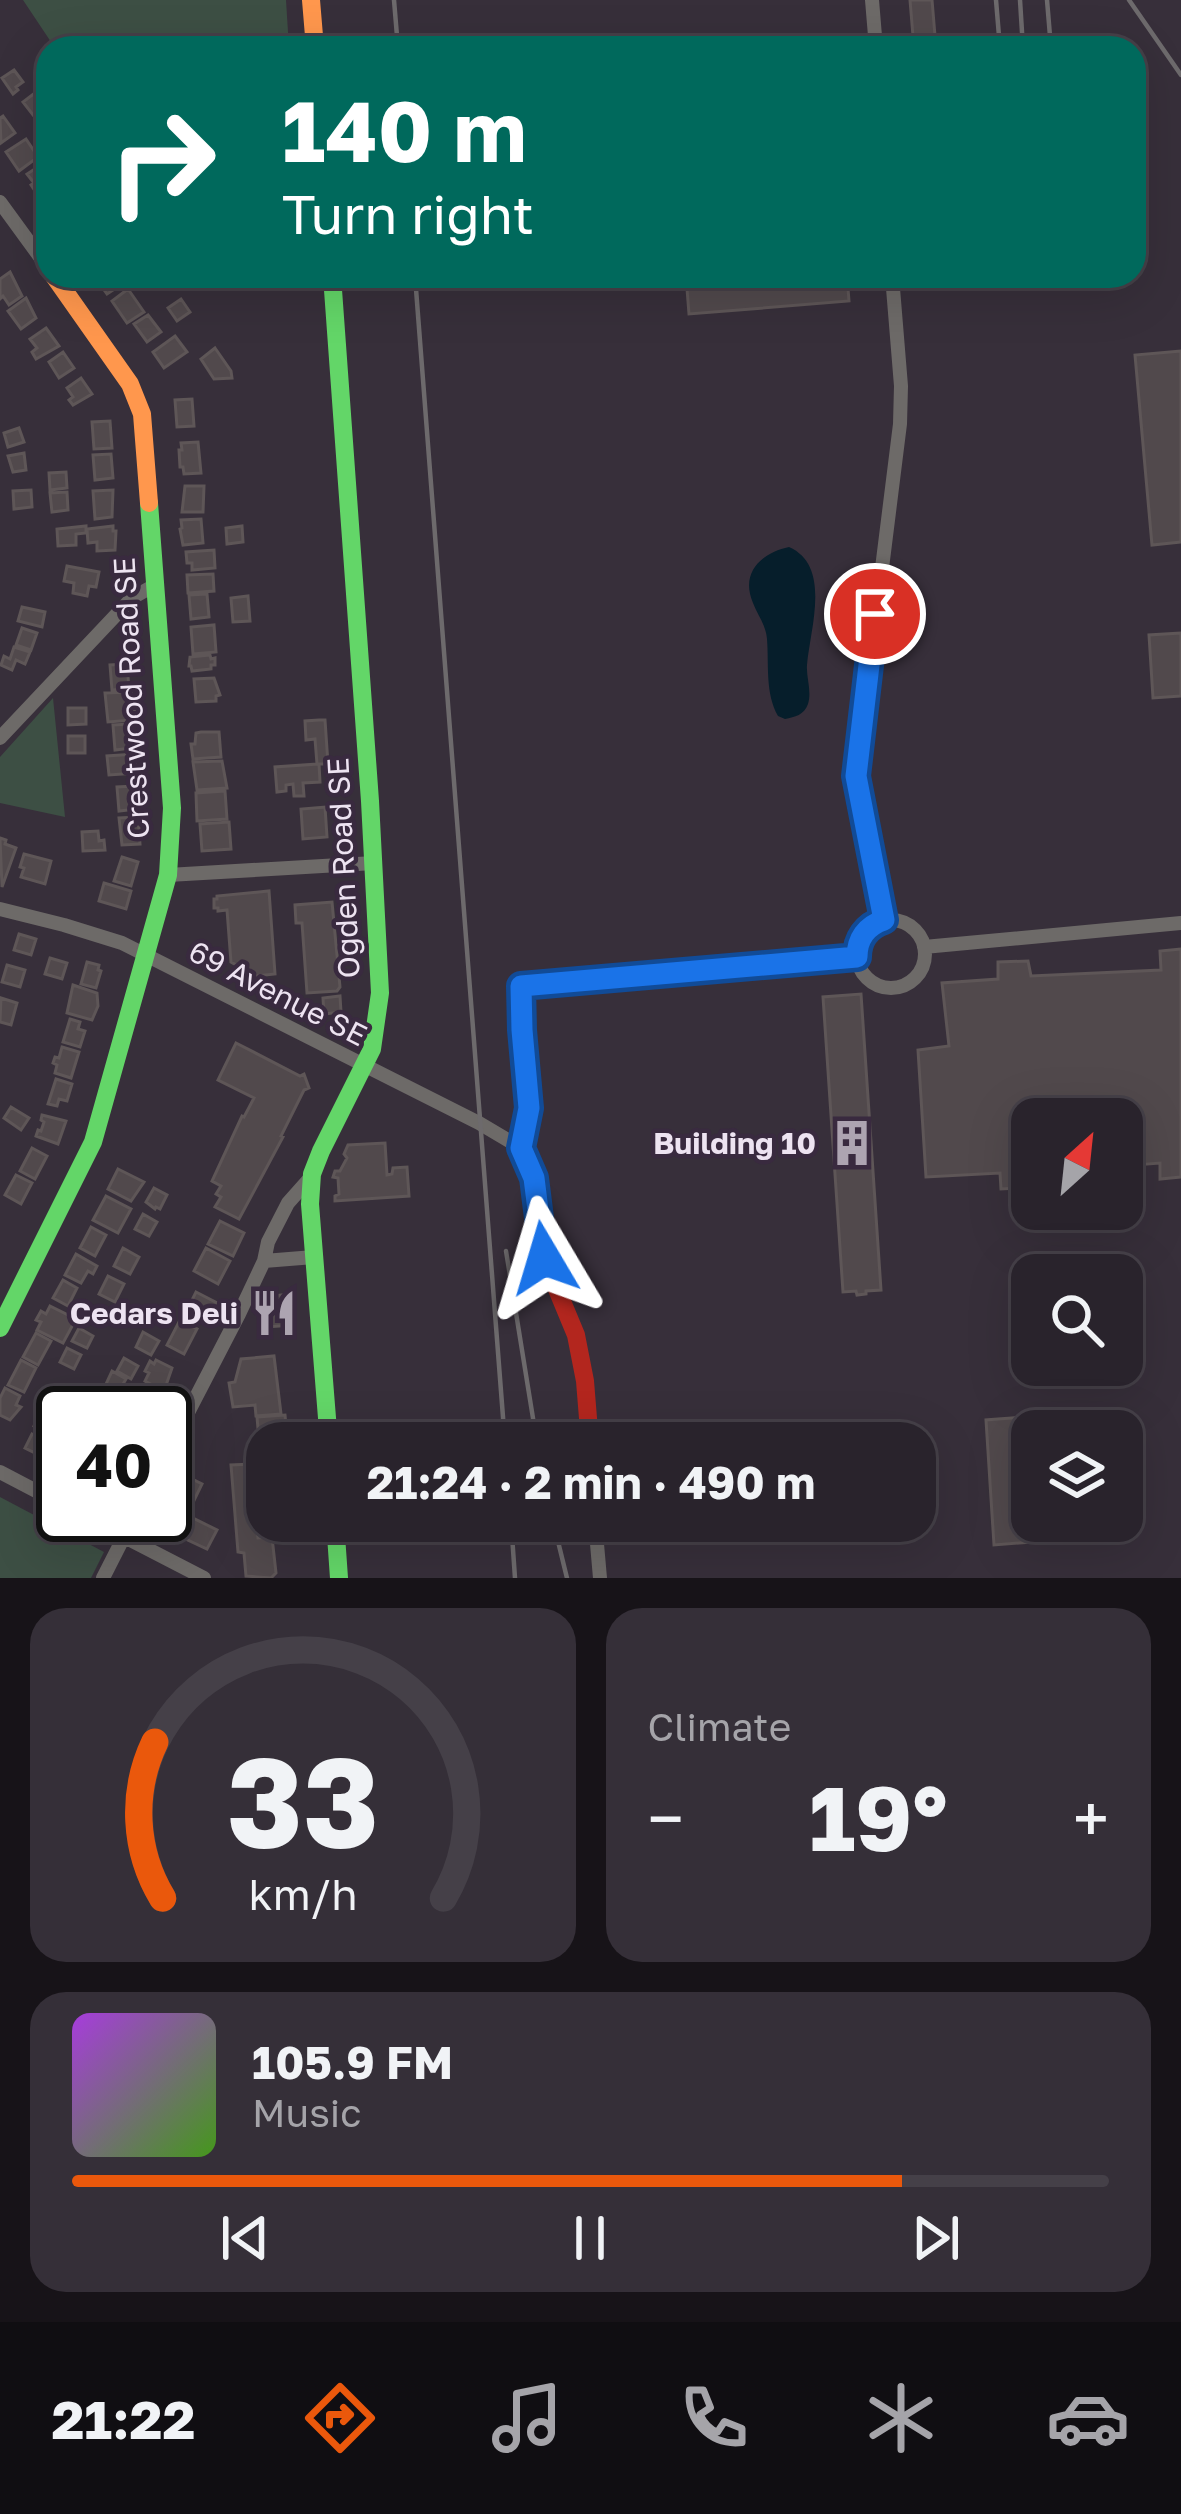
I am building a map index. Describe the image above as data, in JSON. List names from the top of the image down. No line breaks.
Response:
{"streets":{"street":["Crestwood Road SE","Ogden Road SE","69 Avenue SE"]},"crossings":[["Crestwood Road SE","69 Avenue SE"],["Ogden Road SE","69 Avenue SE"]],"places":{"building":["Building 10"],"restaurant":["Cedars Deli"]},"north":"top right","page":{"turn":["140 m","Turn right"],"limit":"40","trip":"21:24 · 2 min · 490 m","tile":"Climate","heat":["−","19°","+"],"song":["105.9 FM","Music"],"tabs":"21:22","gauge":["33","km/h"]}}
